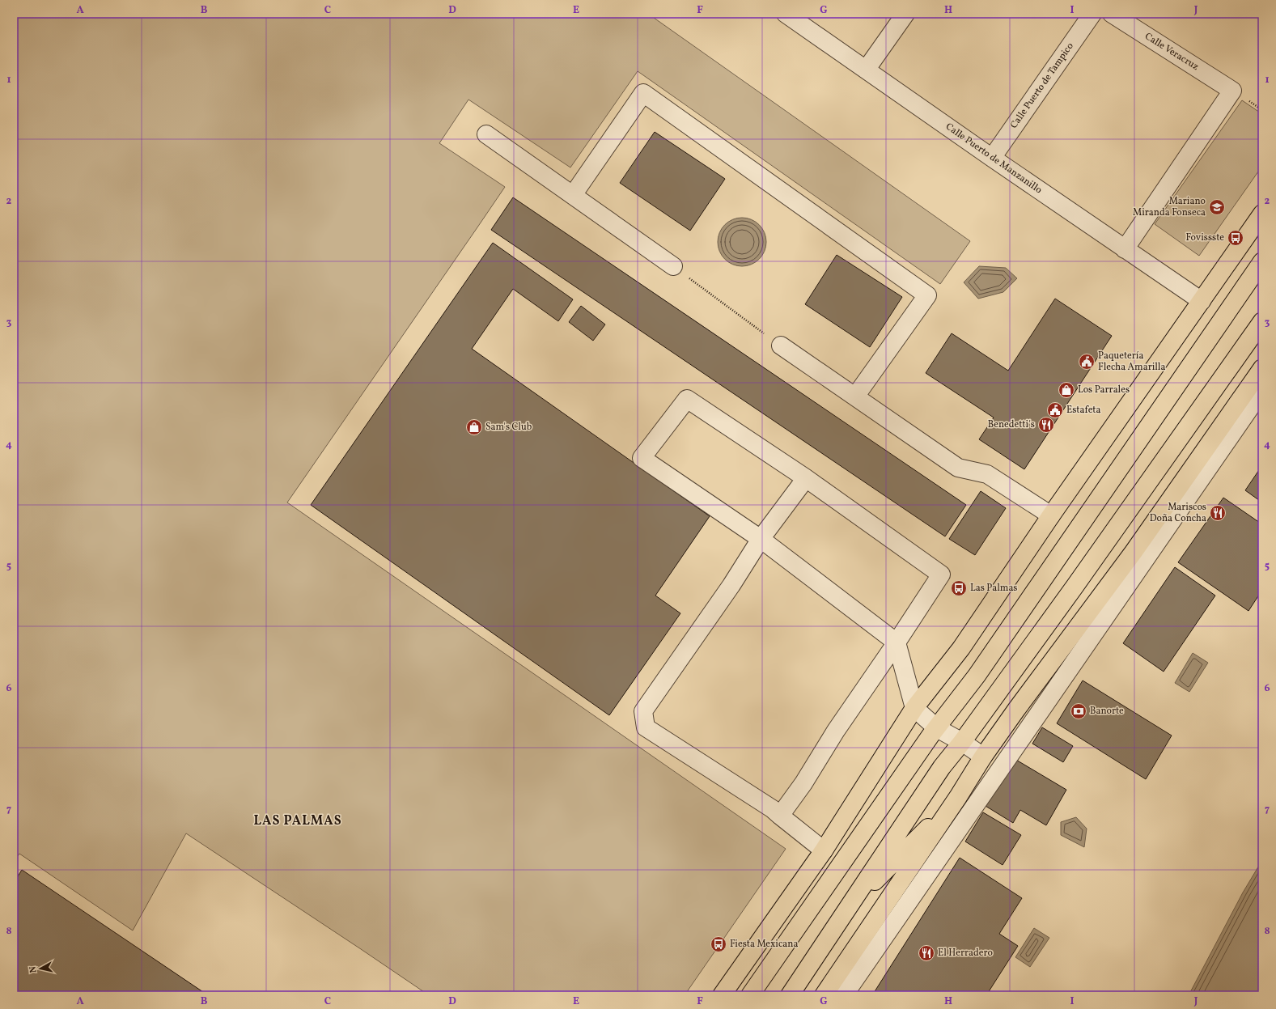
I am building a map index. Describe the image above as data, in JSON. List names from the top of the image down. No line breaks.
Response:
{"streets":{"street":["Calle Veracruz","Calle Puerto de Tampico","Calle Puerto de Manzanillo"]},"crossings":[["Calle Veracruz","Calle Puerto de Manzanillo"],["Calle Puerto de Tampico","Calle Puerto de Manzanillo"]],"districts":["LAS PALMAS"],"places":{"school or university":["Mariano Miranda Fonseca"],"bus stop":["Fovissste","Las Palmas","Fiesta Mexicana"],"public building":["Paquetería Flecha Amarilla","Estafeta"],"shop":["Los Parrales","Sam's Club"],"restaurant":["Benedetti's","Mariscos Doña Concha","El Herradero"],"bank":["Banorte"]},"north":"left","grid":{"columns":["A","B","C","D","E","F","G","H","I","J"],"rows":["1","2","3","4","5","6","7","8"]}}
